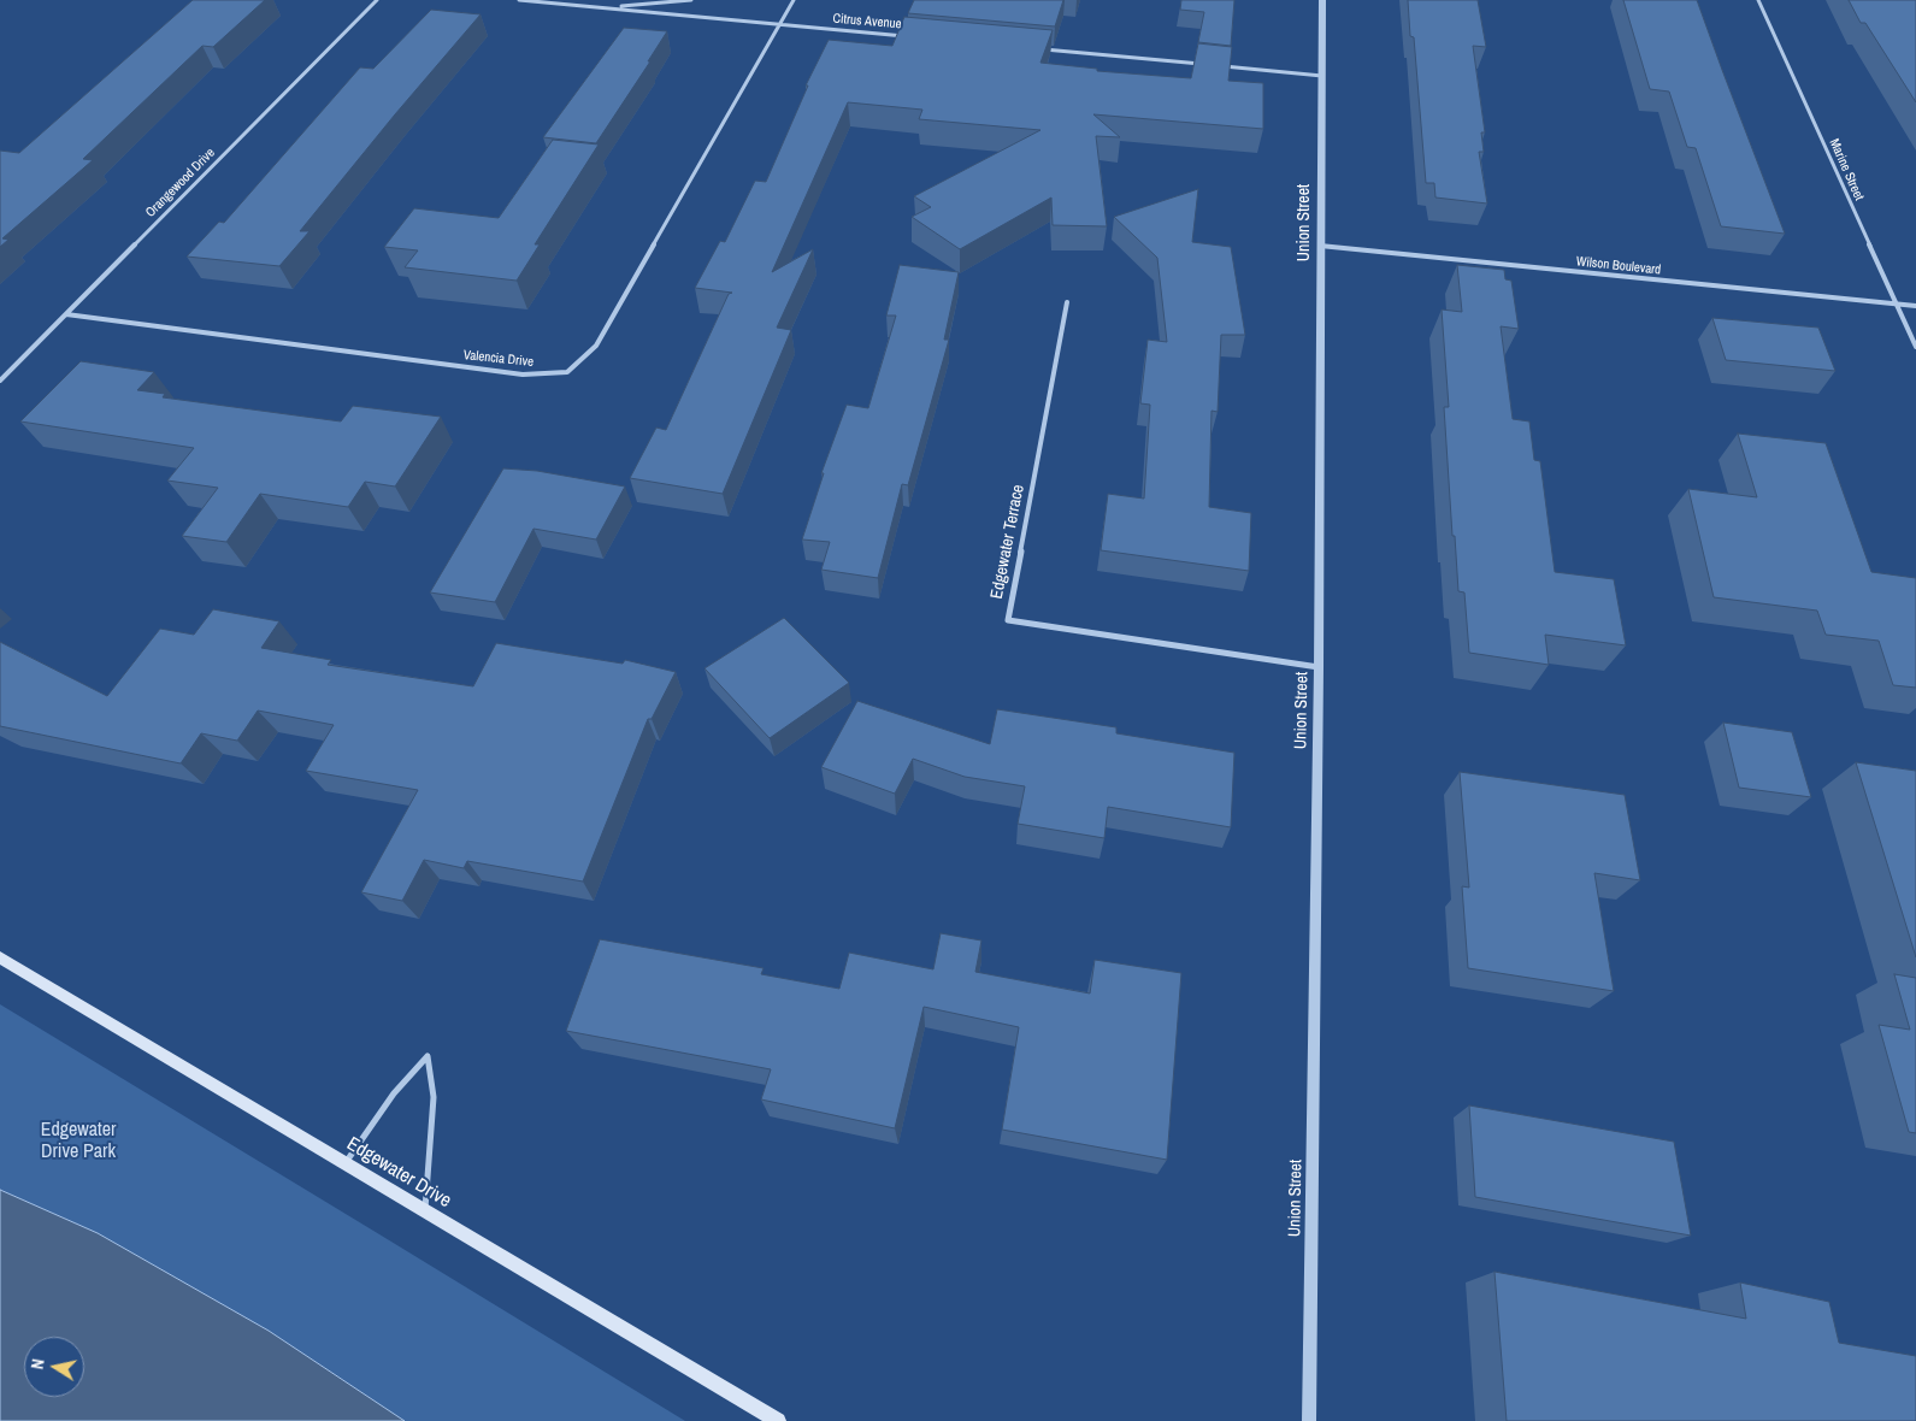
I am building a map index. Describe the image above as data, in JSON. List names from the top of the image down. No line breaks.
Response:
{"streets":{"main road":["Edgewater Drive"],"street":["Citrus Avenue","Marine Street","Orangewood Drive","Union Street","Wilson Boulevard","Valencia Drive","Edgewater Terrace"]},"crossings":[["Citrus Avenue","Valencia Drive"],["Marine Street","Wilson Boulevard"],["Orangewood Drive","Valencia Drive"],["Union Street","Wilson Boulevard"],["Union Street","Edgewater Terrace"]],"parks":["Edgewater Drive Park"],"north":"left"}
